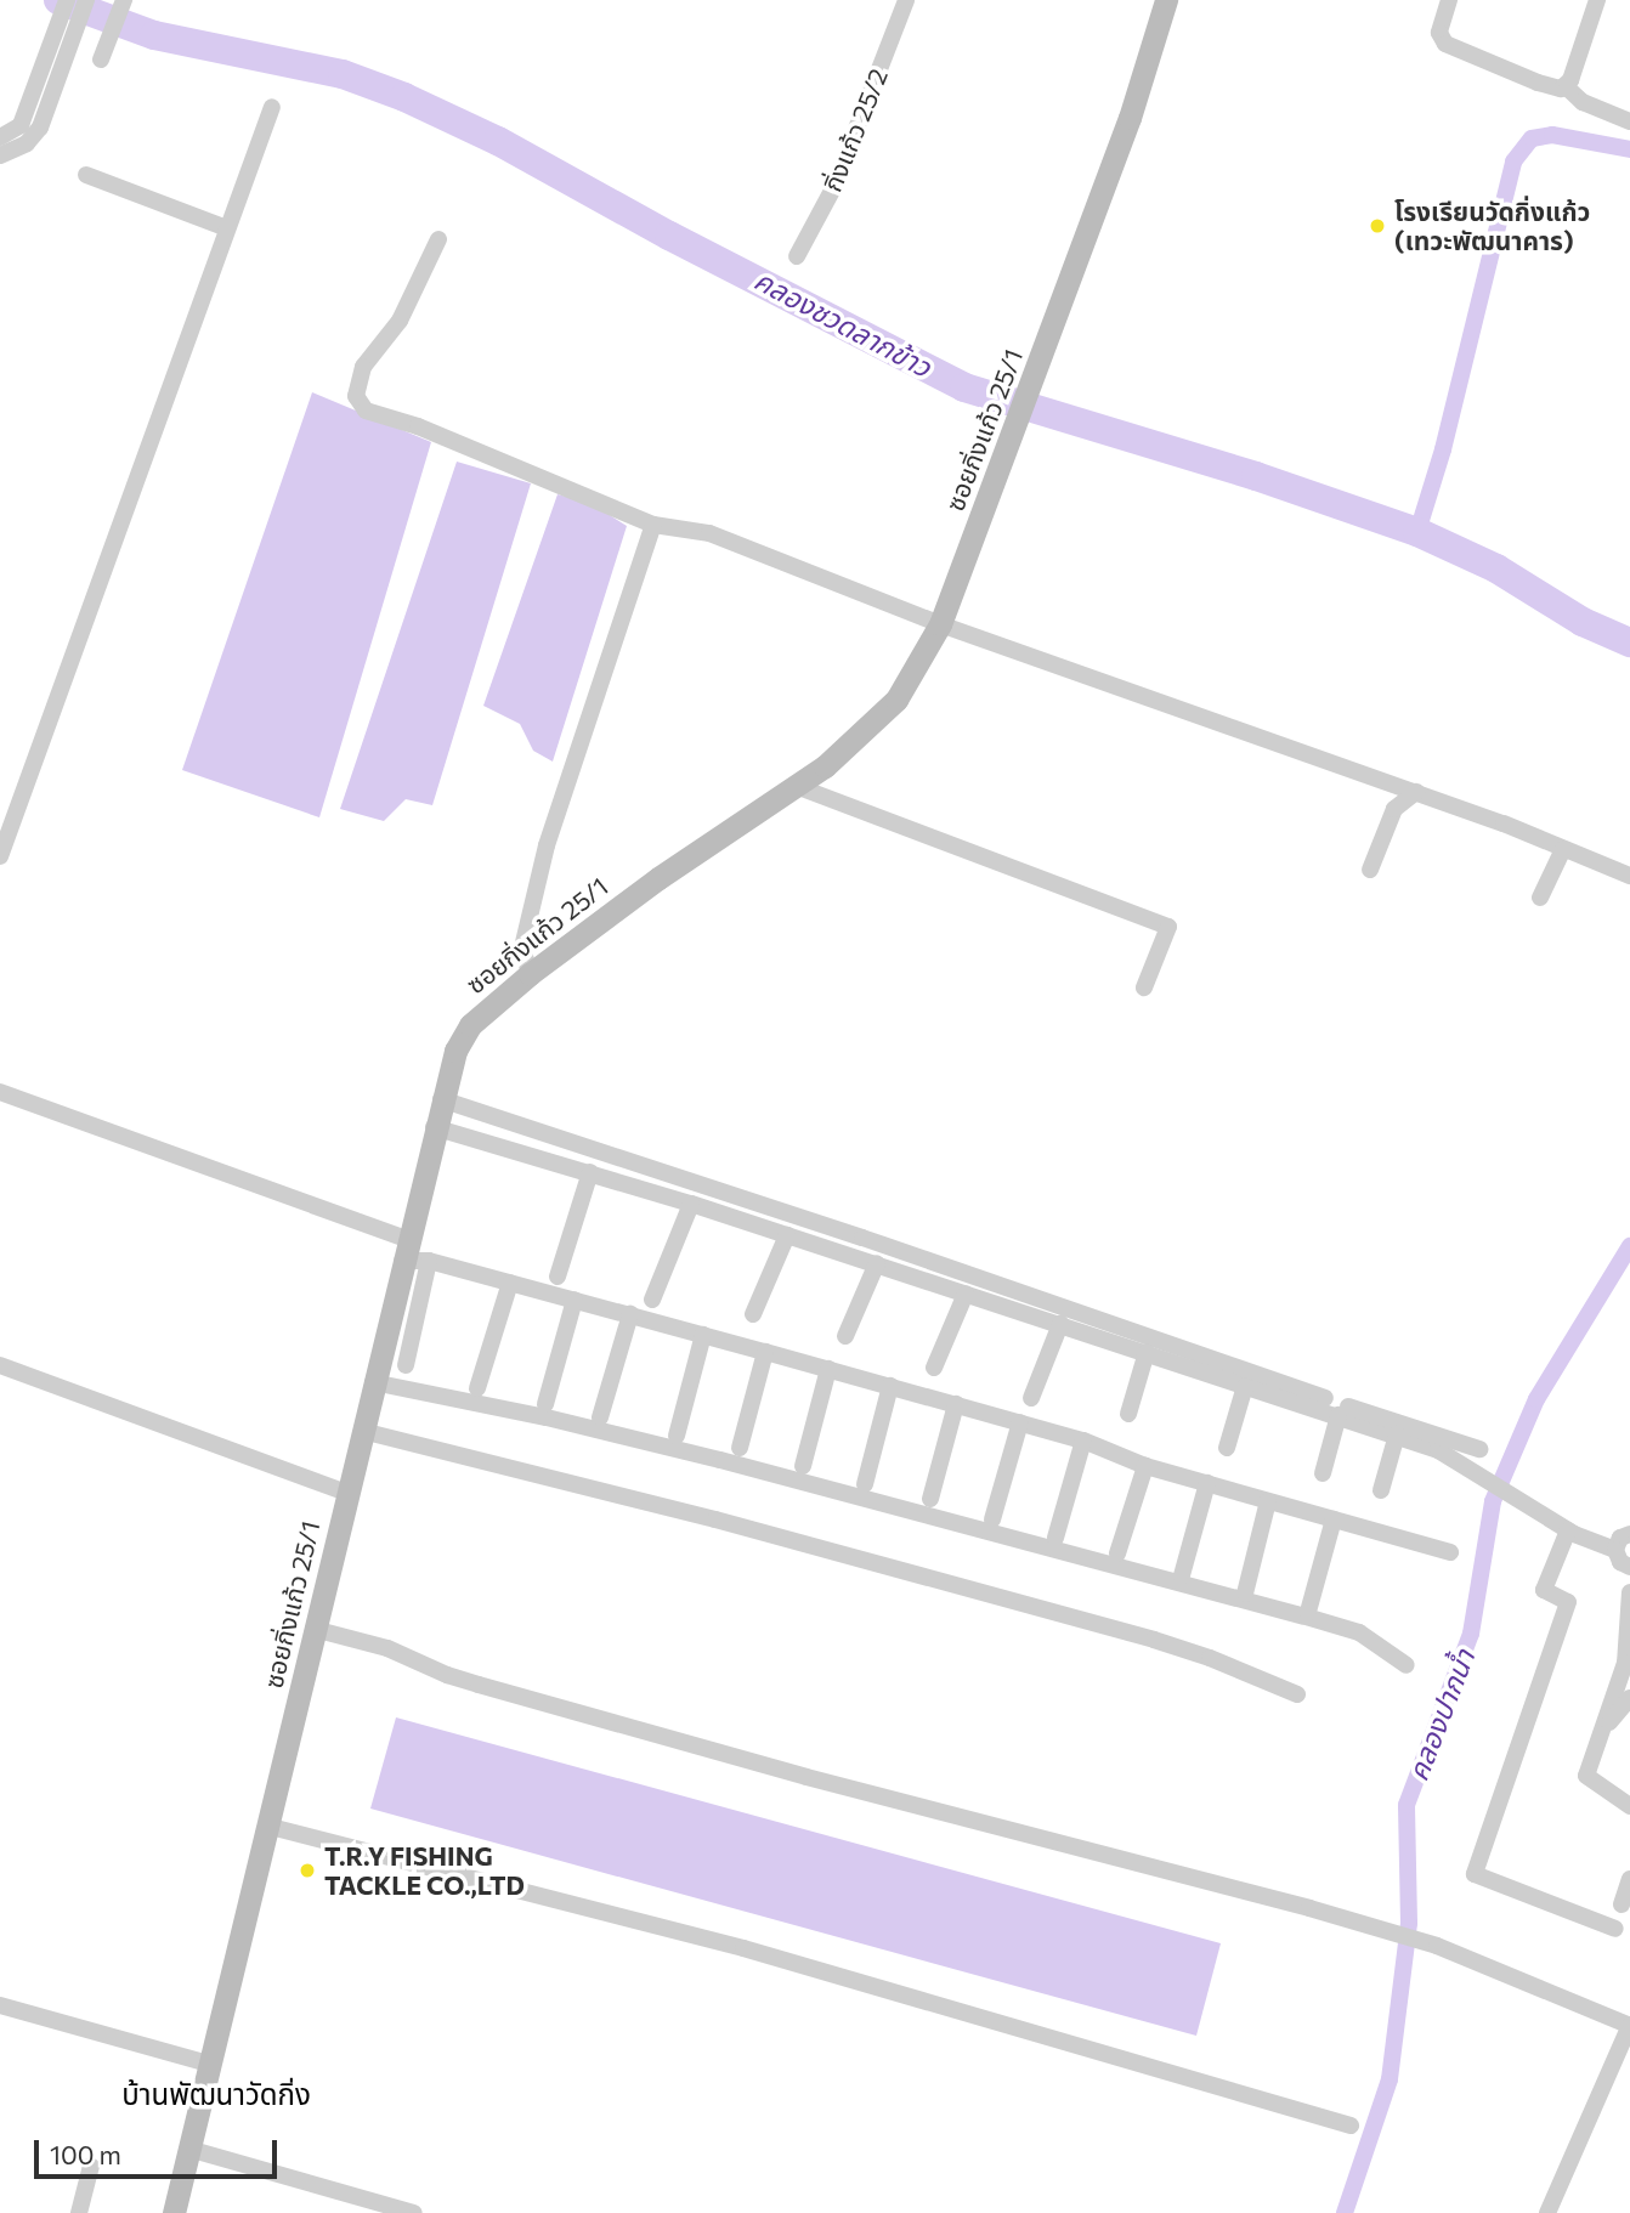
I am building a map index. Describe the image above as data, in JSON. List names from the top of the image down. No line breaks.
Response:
{"streets":{"street":["กิ่งแก้ว 25/2","ซอยกิ่งแก้ว 25/1"]},"districts":["บ้านพัฒนาวัดกิ่ง"],"water":["คลองชวดลากข้าว","คลองปากน้ำ"],"places":["โรงเรียนวัดกิ่งแก้ว (เทวะพัฒนาคาร)","T.R.Y FISHING TACKLE CO.,LTD"],"scale_bar":"100 m"}
